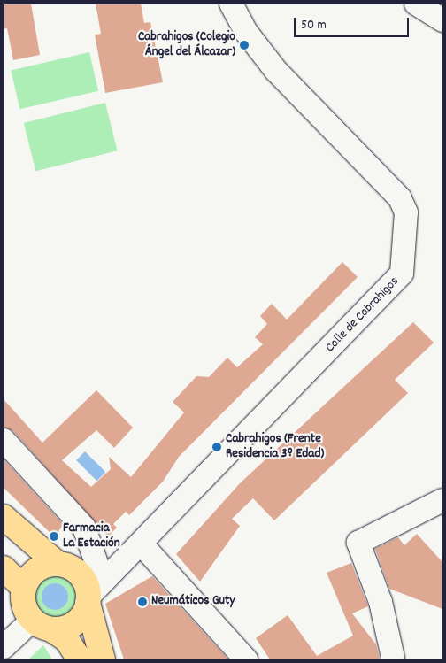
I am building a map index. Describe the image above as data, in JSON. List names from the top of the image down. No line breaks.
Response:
{"streets":{"street":["Calle de Cabrahigos"]},"places":["Cabrahigos (Colegio Ángel del Álcazar)","Cabrahigos (Frente Residencia 3º Edad)","Farmacia La Estación","Neumáticos Guty"],"scale_bar":"50 m"}
